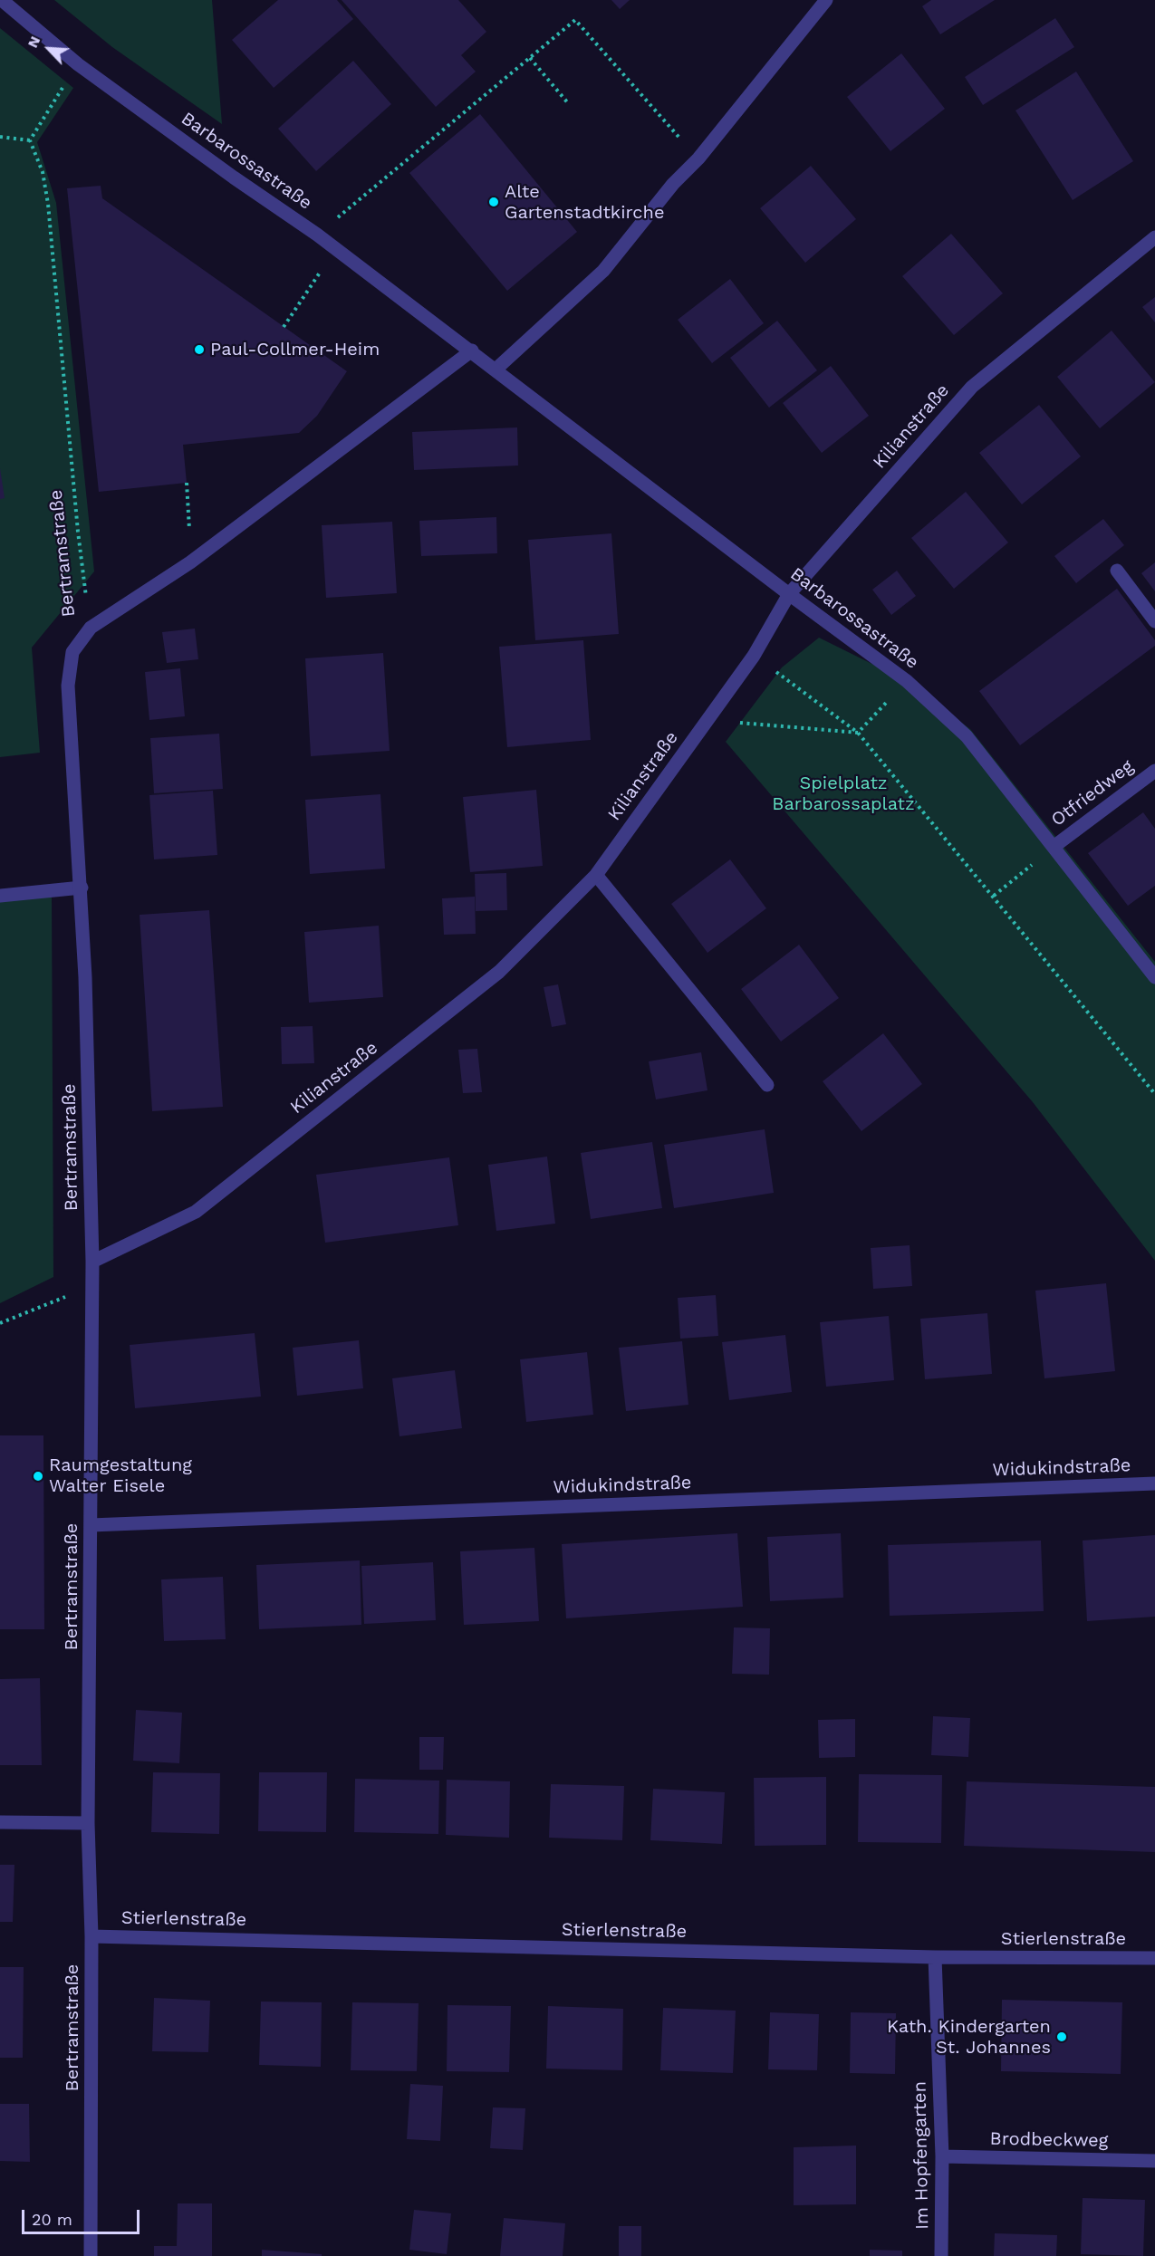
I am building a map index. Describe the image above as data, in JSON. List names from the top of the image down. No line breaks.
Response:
{"streets":{"street":["Barbarossastraße","Kilianstraße","Bertramstraße","Otfriedweg","Widukindstraße","Stierlenstraße","Brodbeckweg","Im Hopfengarten"]},"crossings":[["Barbarossastraße","Kilianstraße"],["Barbarossastraße","Otfriedweg"],["Kilianstraße","Bertramstraße"],["Bertramstraße","Widukindstraße"],["Bertramstraße","Stierlenstraße"],["Stierlenstraße","Im Hopfengarten"],["Brodbeckweg","Im Hopfengarten"]],"parks":["Spielplatz Barbarossaplatz"],"places":["Alte Gartenstadtkirche","Paul-Collmer-Heim","Raumgestaltung Walter Eisele","Kath. Kindergarten St. Johannes"],"scale_bar":"20 m","north":"top left"}
